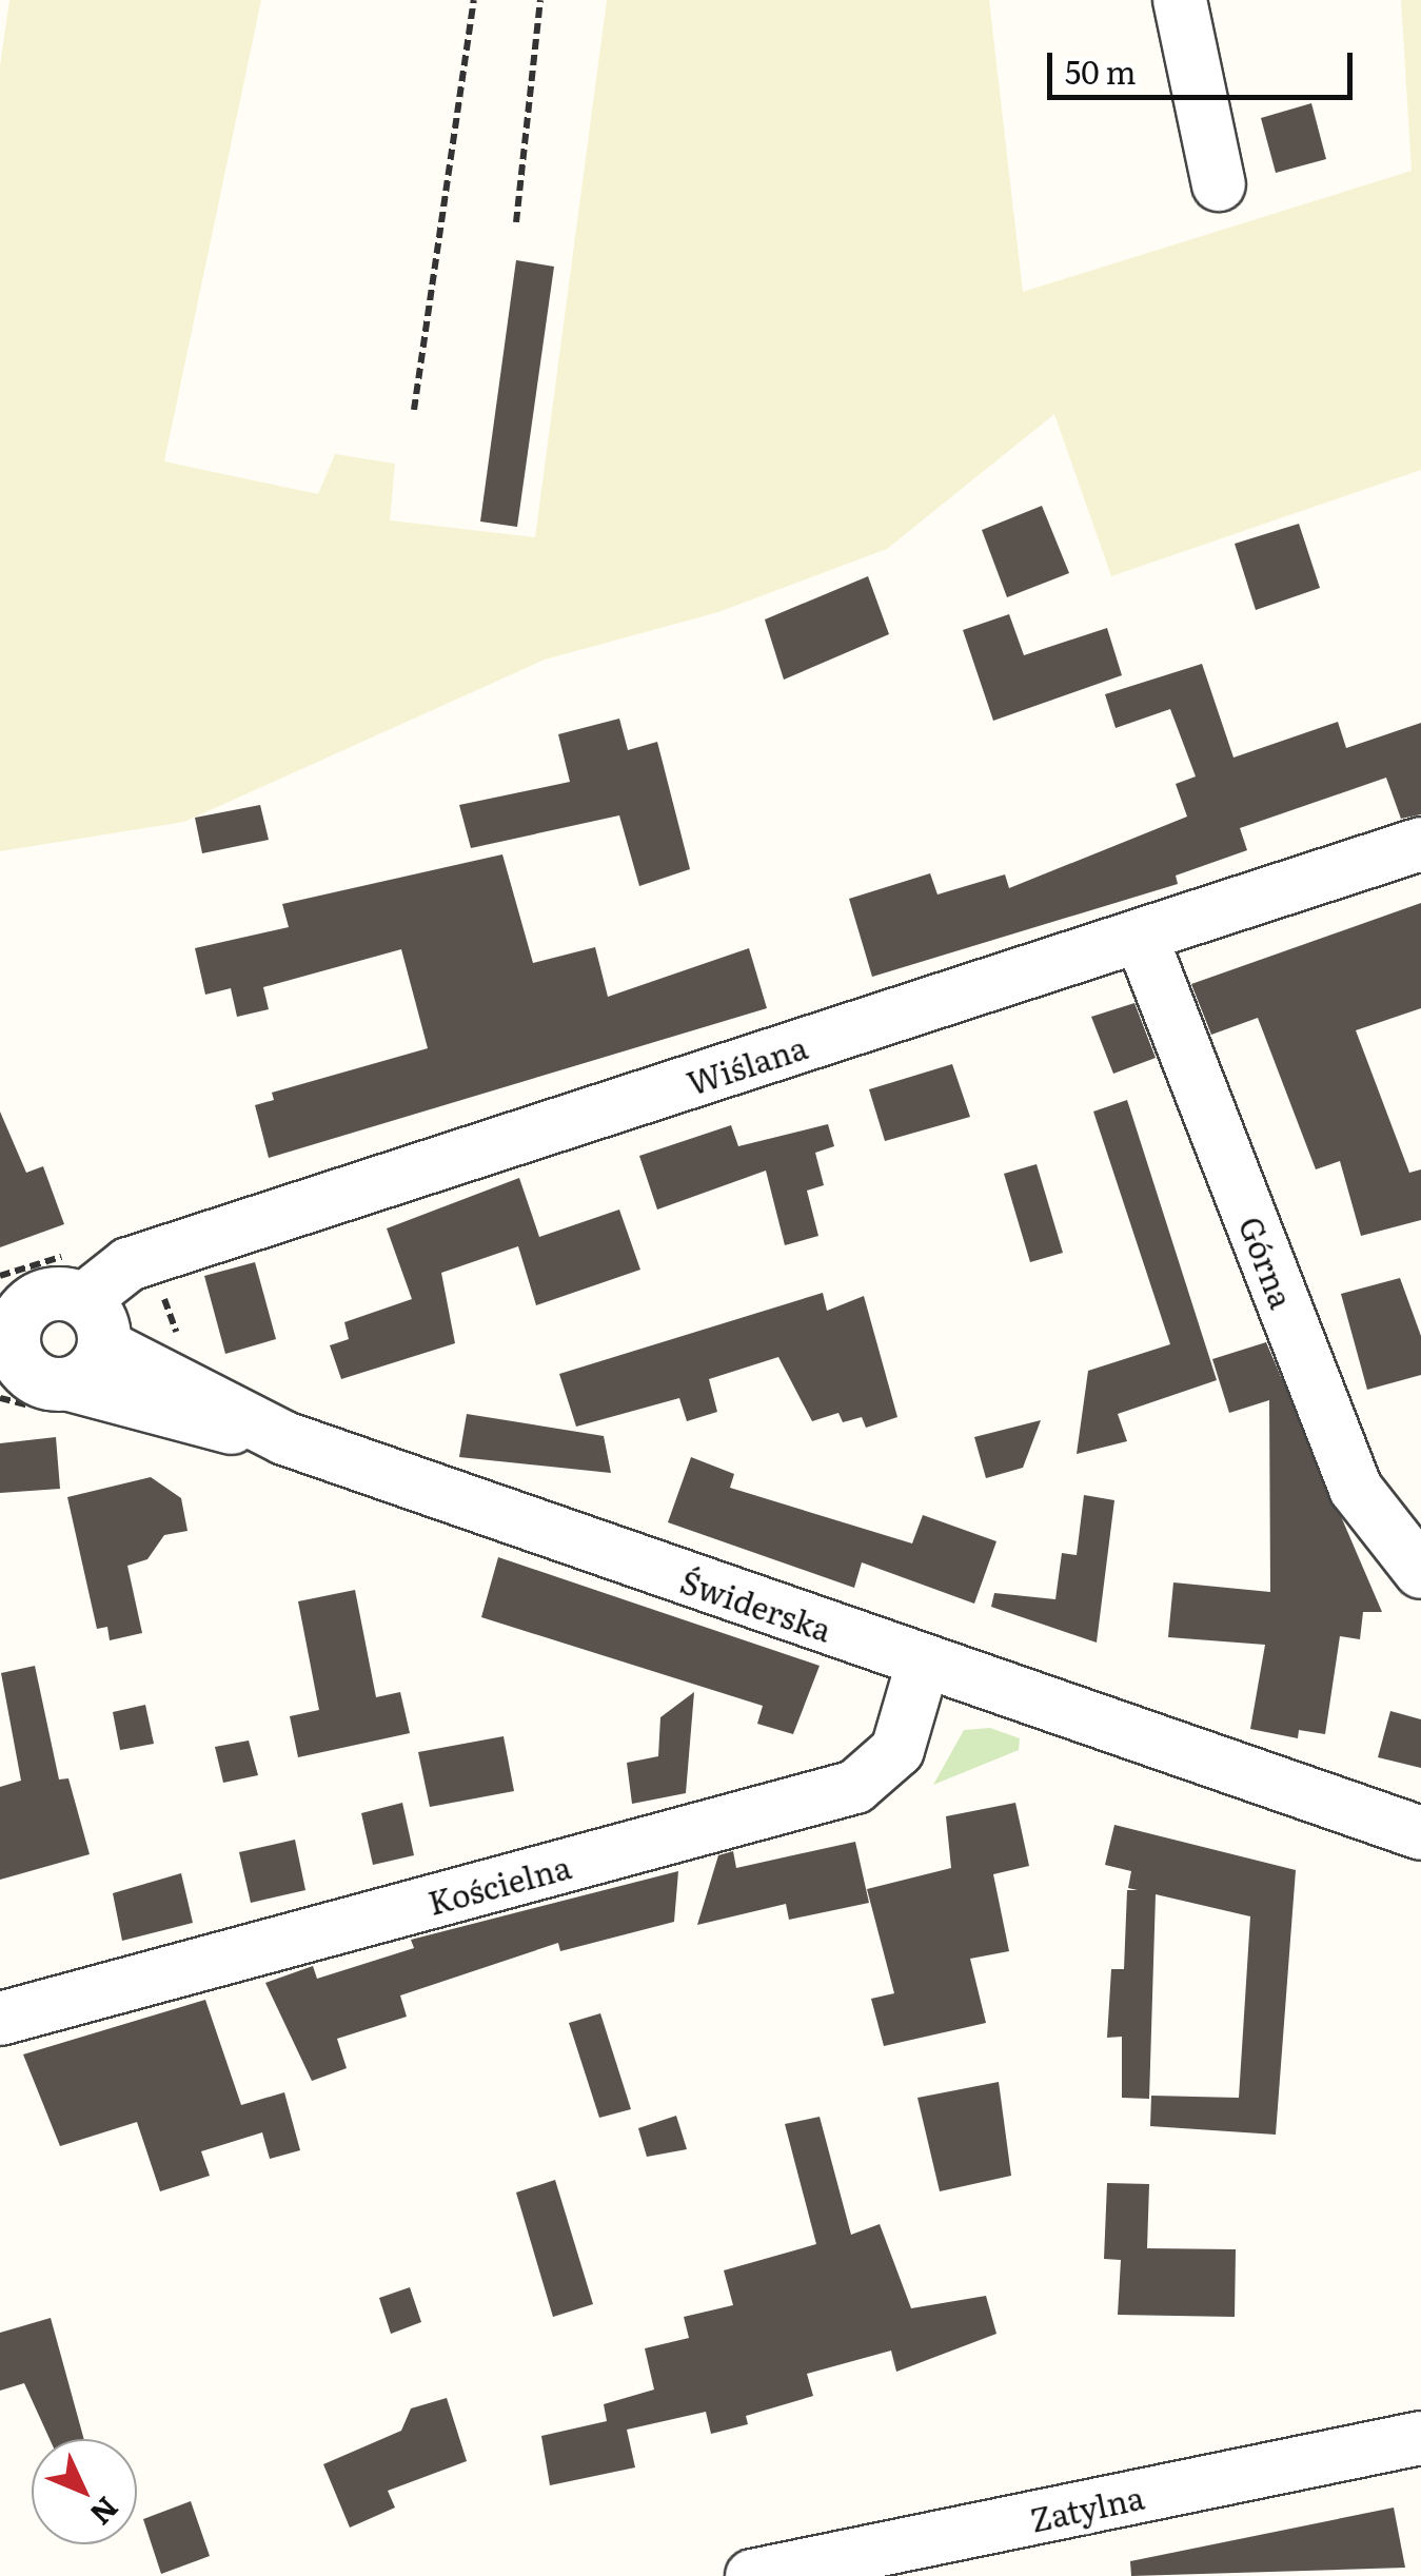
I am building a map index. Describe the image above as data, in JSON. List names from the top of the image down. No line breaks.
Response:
{"streets":{"street":["Wiślana","Górna","Świderska","Kościelna","Zatylna"]},"crossings":[["Wiślana","Górna"],["Wiślana","Świderska"],["Świderska","Kościelna"]],"scale_bar":"50 m","north":"bottom right"}
